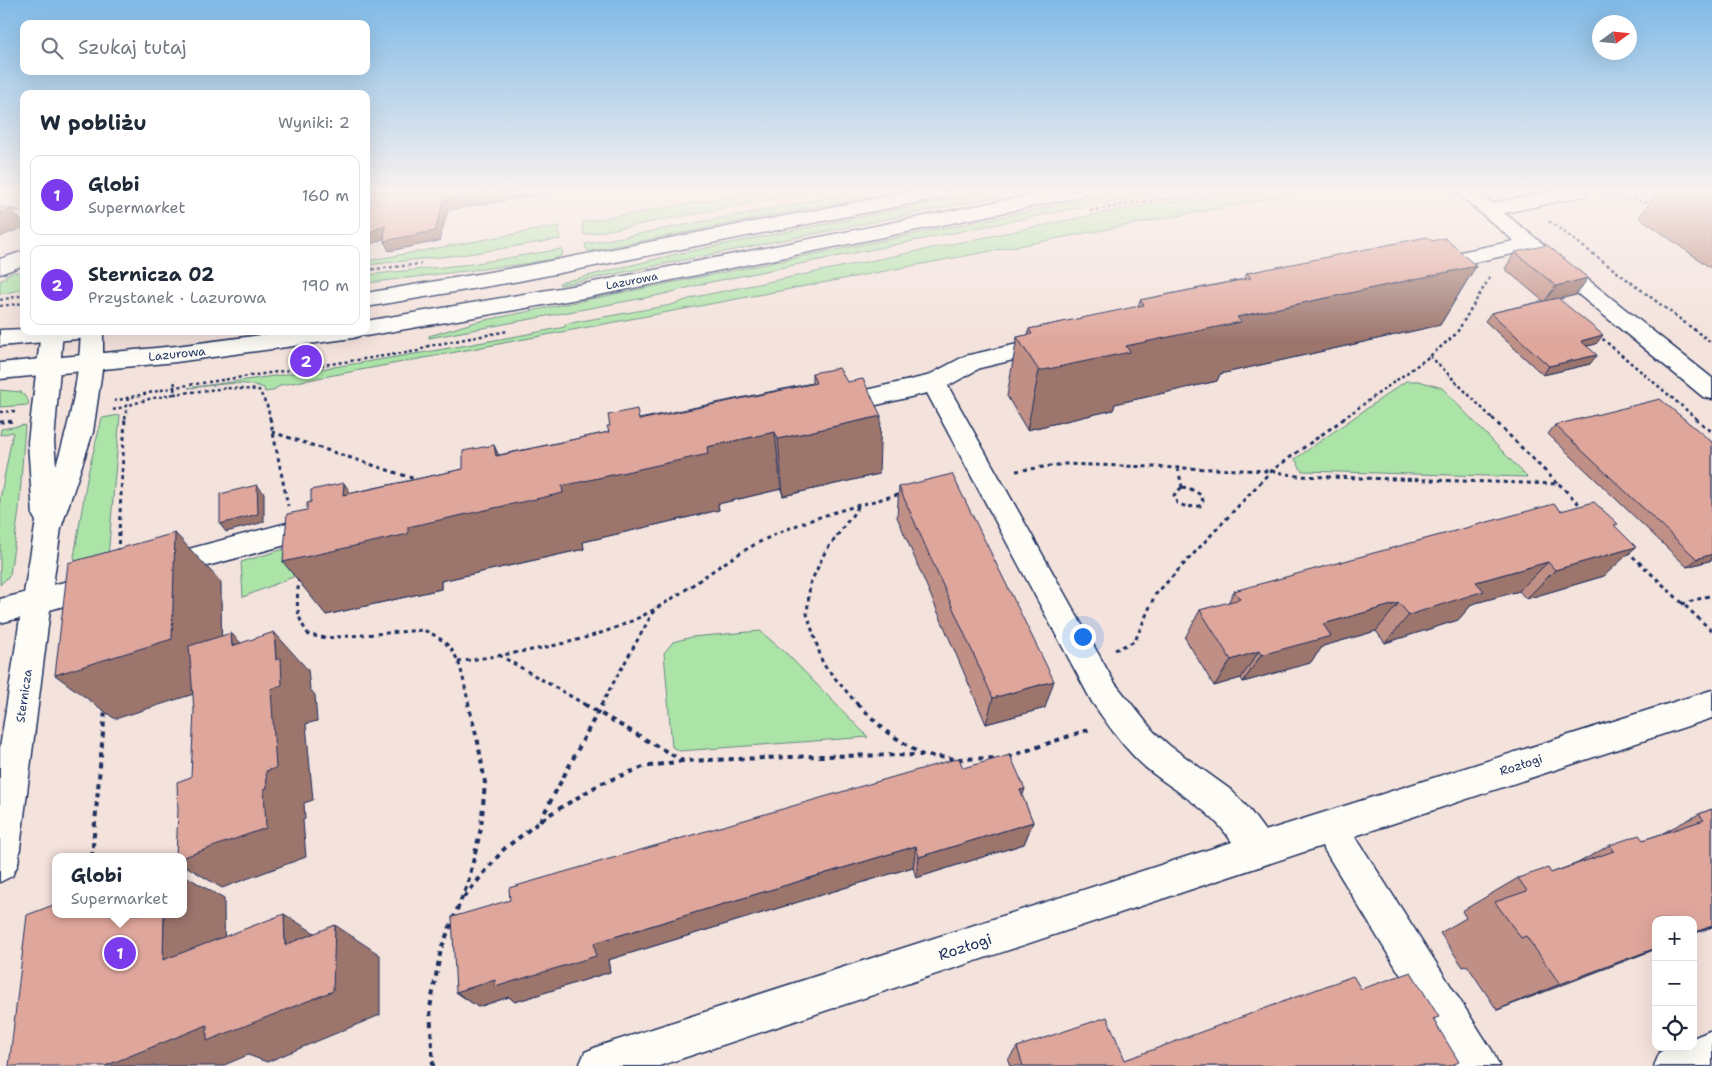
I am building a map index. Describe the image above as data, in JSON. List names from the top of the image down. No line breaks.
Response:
{"streets":{"street":["Lazurowa","Sternicza","Rozłogi"]},"crossings":[["Lazurowa","Sternicza"]],"north":"right","page":{"search":"Szukaj tutaj","heading":["W pobliżu","Wyniki: 2"],"list":[{"mark":"1","name":"Globi","note":"Supermarket","value":"160 m"},{"mark":"2","name":"Sternicza 02","note":"Przystanek · Lazurowa","value":"190 m"}],"pins":["2","1"],"popup":["Globi","Supermarket"],"map_buttons":["+","−"]}}
